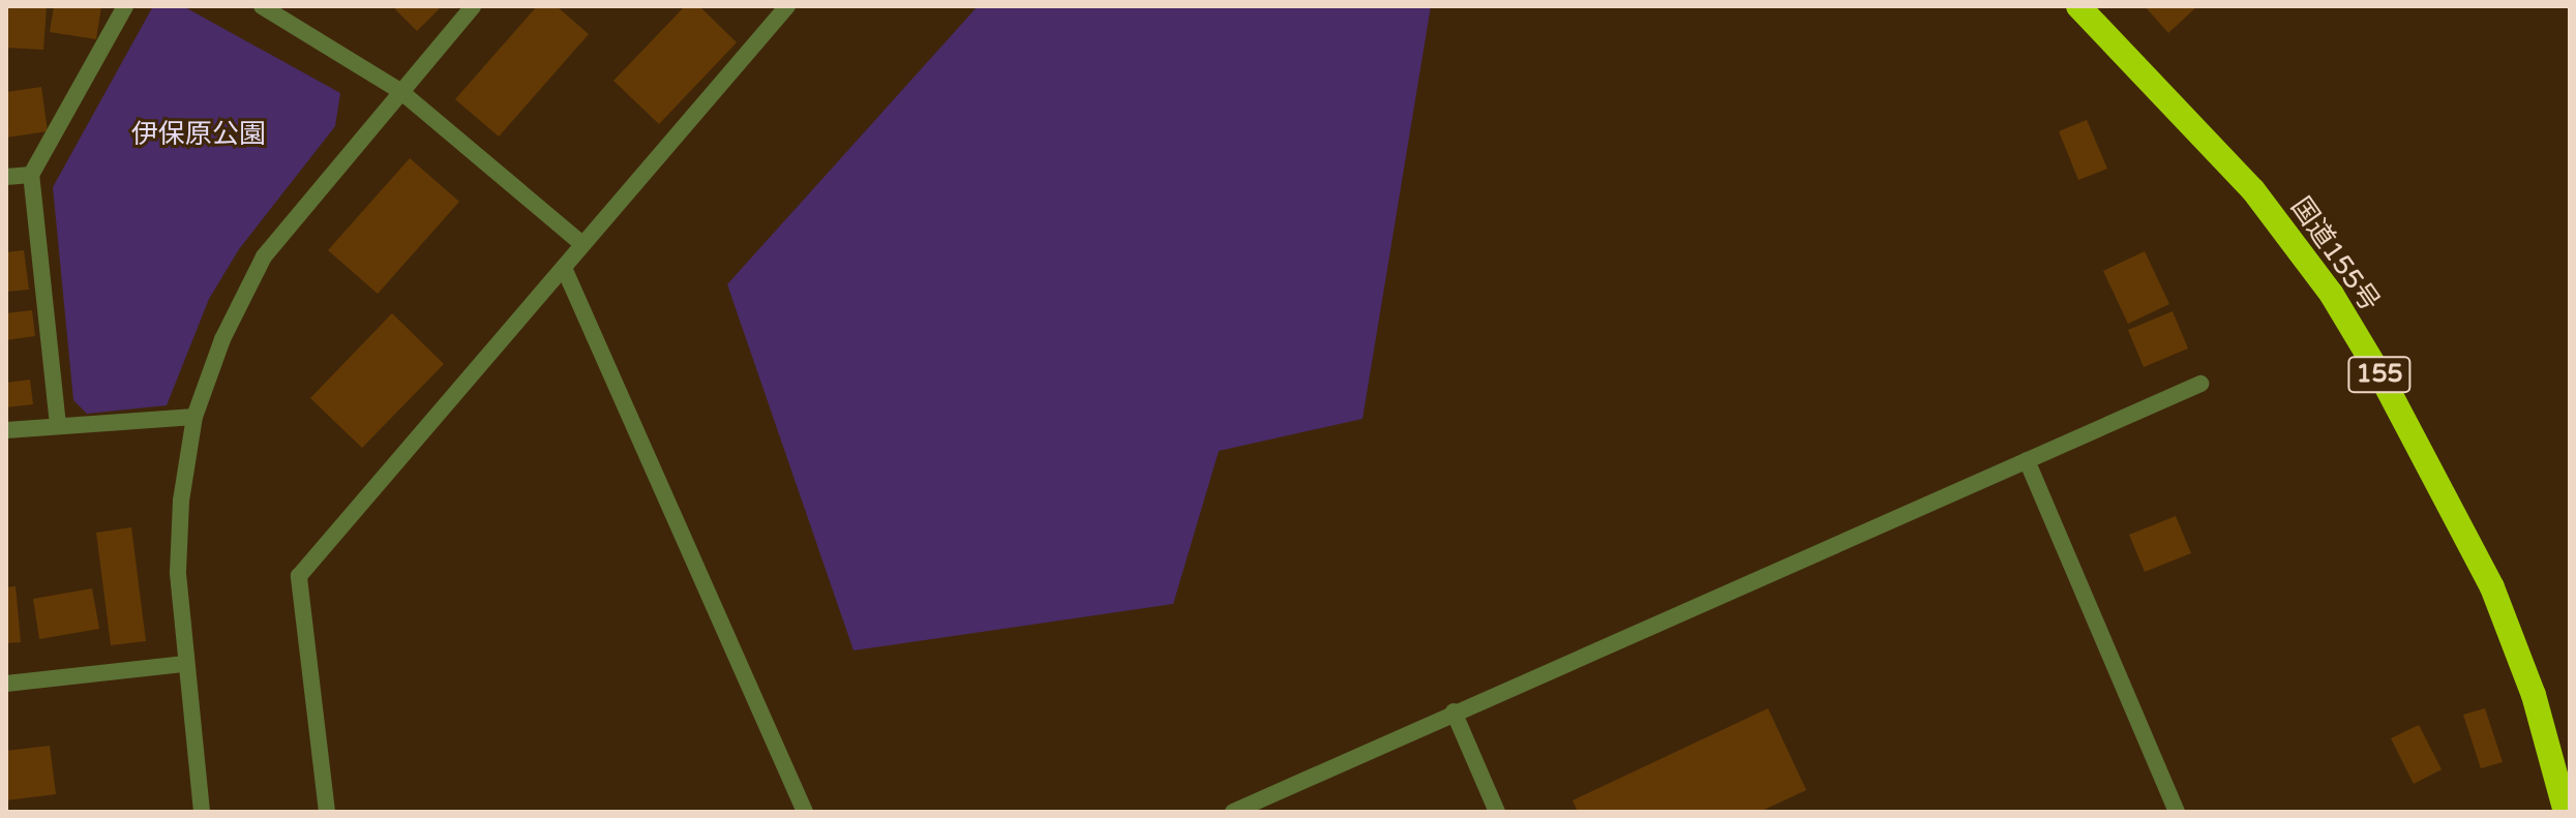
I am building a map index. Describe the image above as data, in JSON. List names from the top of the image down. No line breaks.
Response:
{"streets":{"highway":["国道155号","155"]},"parks":["伊保原公園"]}
